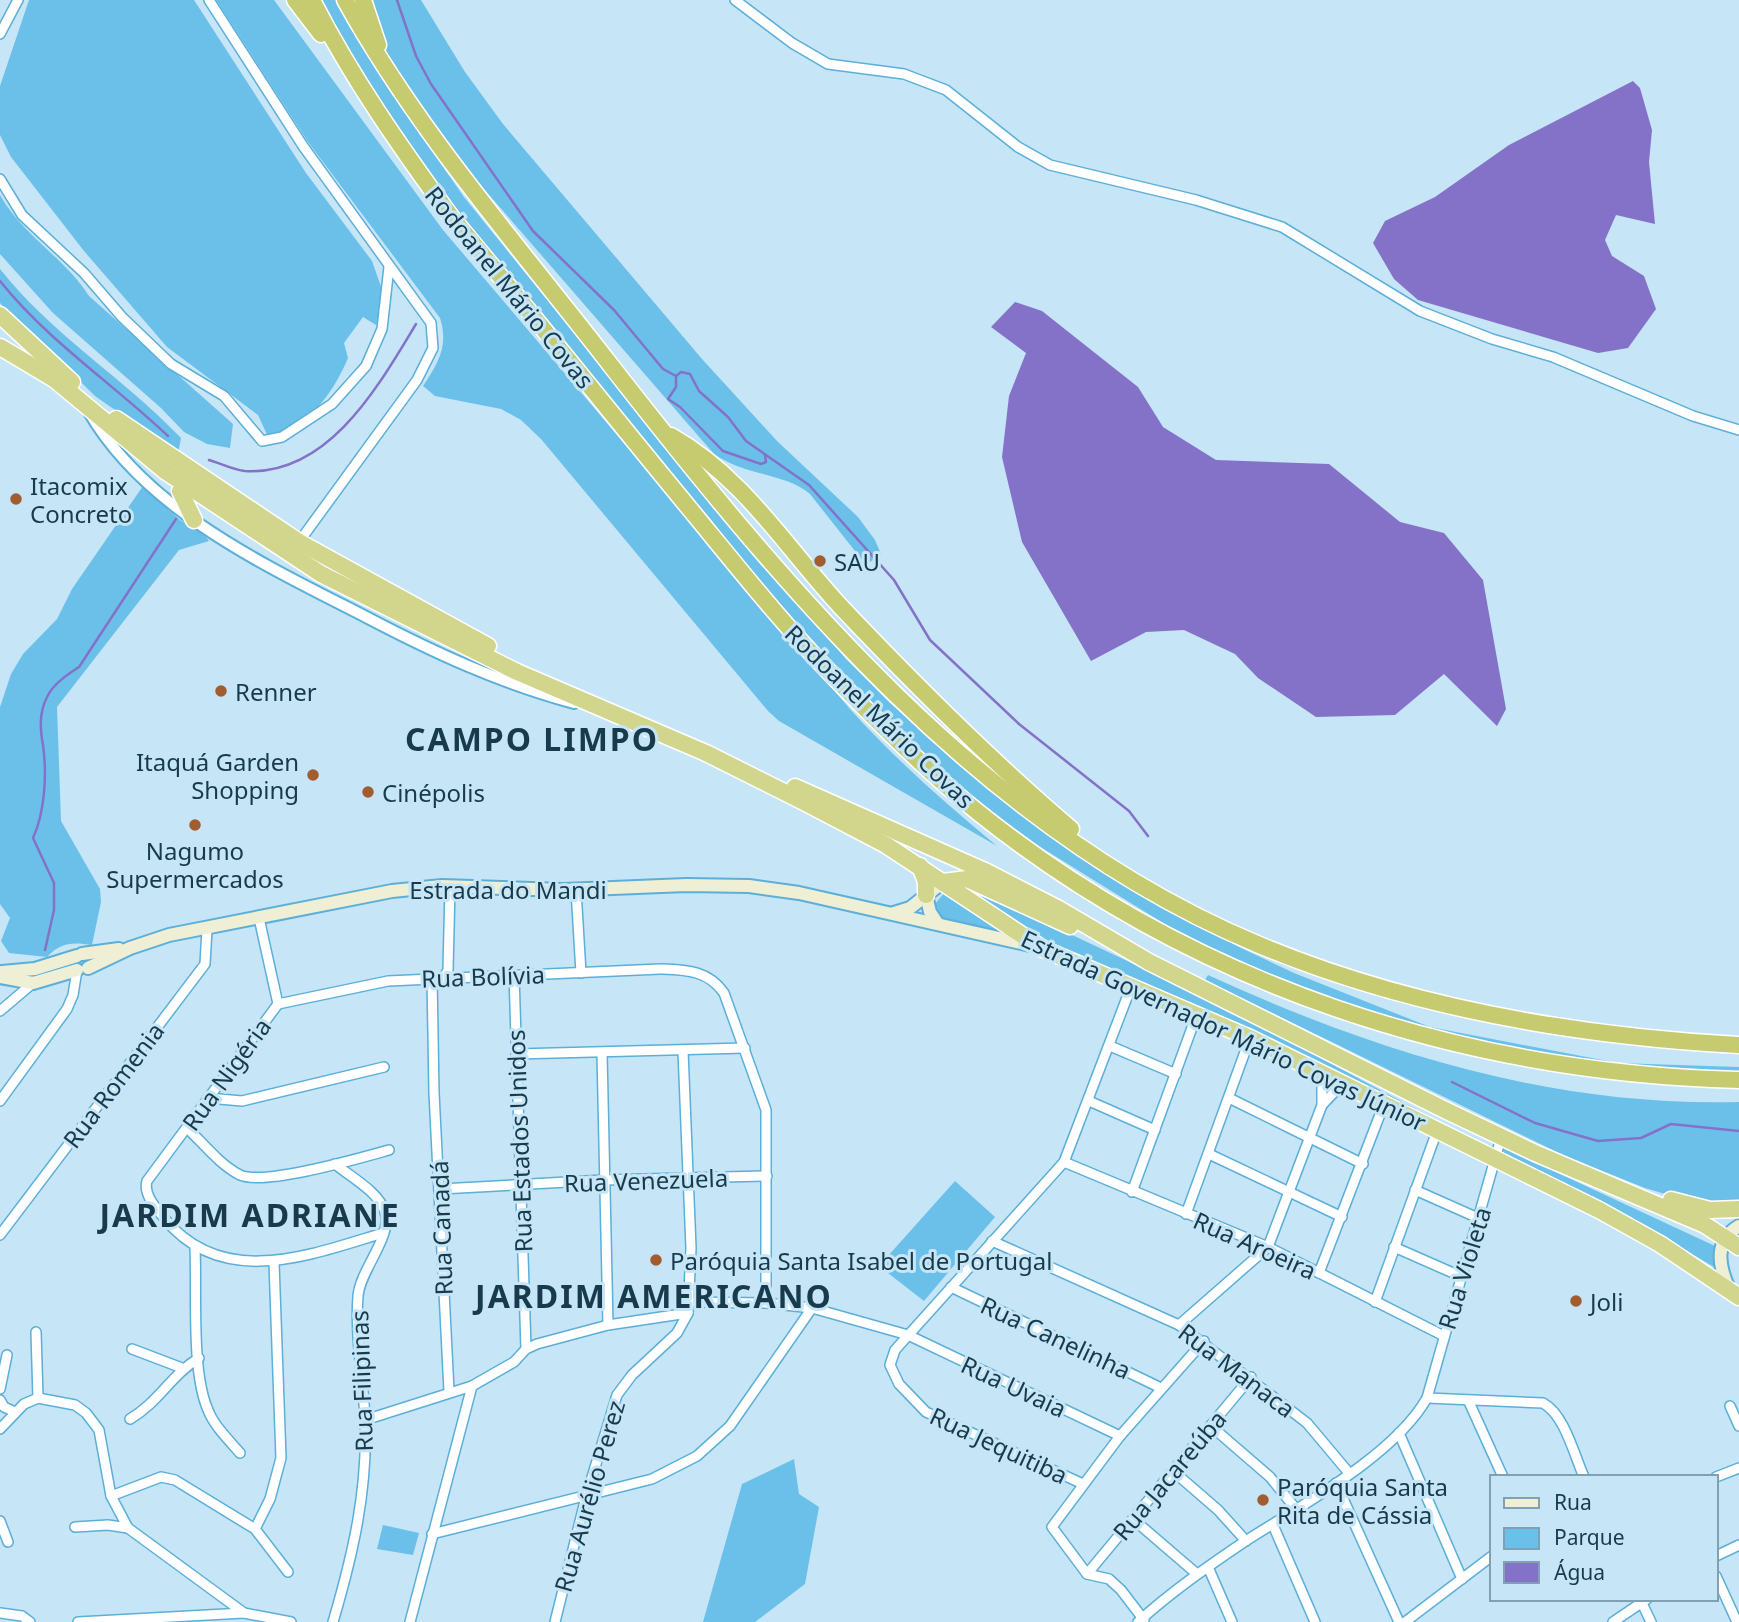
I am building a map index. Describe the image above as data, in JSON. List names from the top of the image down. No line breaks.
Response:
{"streets":{"highway":["Rodoanel Mário Covas","Estrada Governador Mário Covas Júnior"],"main road":["Estrada do Mandi"],"street":["Rua Bolívia","Rua Nigéria","Rua Romenia","Rua Estados Unidos","Rua Venezuela","Rua Canadá","Rua Aroeira","Rua Violeta","Rua Canelinha","Rua Manaca","Rua Filipinas","Rua Uvaia","Rua Jequitiba","Rua Jacareúba","Rua Aurélio Perez"]},"crossings":[["Estrada do Mandi","Estrada Governador Mário Covas Júnior"],["Estrada do Mandi","Rua Nigéria"],["Estrada do Mandi","Rua Romenia"],["Rua Bolívia","Rua Nigéria"],["Rua Bolívia","Rua Estados Unidos"],["Rua Bolívia","Rua Canadá"],["Estrada Governador Mário Covas Júnior","Rua Violeta"],["Estrada Governador Mário Covas Júnior","Rua Jequitiba"],["Rua Estados Unidos","Rua Venezuela"],["Rua Venezuela","Rua Canadá"],["Rua Aroeira","Rua Violeta"],["Rua Aroeira","Rua Jequitiba"],["Rua Violeta","Rua Manaca"],["Rua Canelinha","Rua Jequitiba"],["Rua Manaca","Rua Jequitiba"],["Rua Manaca","Rua Jacareúba"],["Rua Uvaia","Rua Jequitiba"]],"districts":["CAMPO LIMPO","JARDIM ADRIANE","JARDIM AMERICANO"],"places":["Itacomix Concreto","SAU","Renner","Itaquá Garden Shopping","Cinépolis","Nagumo Supermercados","Paróquia Santa Isabel de Portugal","Joli","Paróquia Santa Rita de Cássia"],"legend":["Rua","Parque","Água"]}
